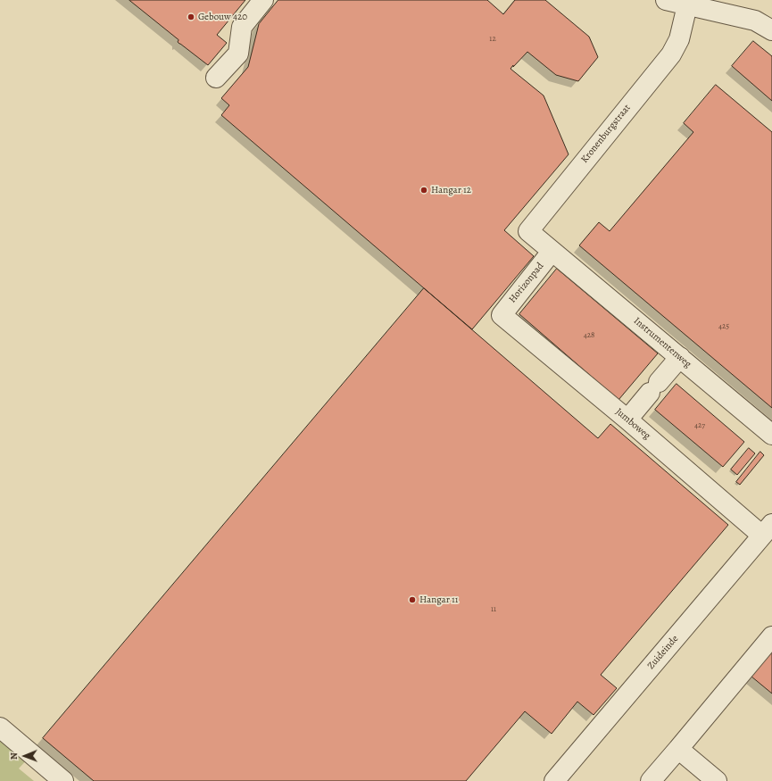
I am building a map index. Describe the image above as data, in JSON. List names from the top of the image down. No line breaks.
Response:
{"streets":{"street":["Kronenburgstraat","Horizonpad","Instrumentenweg","Jumboweg","Zuideinde"]},"crossings":[["Kronenburgstraat","Horizonpad"],["Kronenburgstraat","Instrumentenweg"],["Horizonpad","Instrumentenweg"],["Horizonpad","Jumboweg"],["Jumboweg","Zuideinde"]],"places":["Gebouw 420","Hangar 12","Hangar 11"],"house_numbers":["12","425","428","427","11"],"north":"left"}
